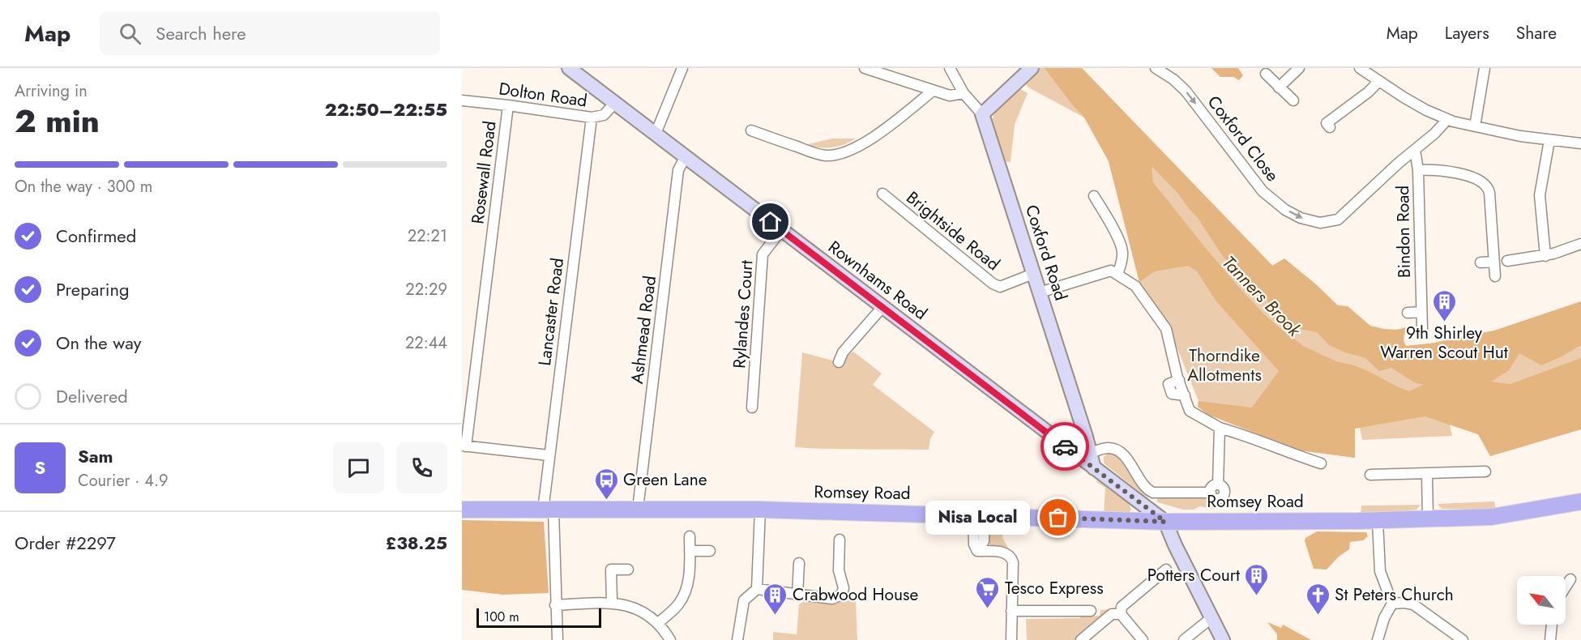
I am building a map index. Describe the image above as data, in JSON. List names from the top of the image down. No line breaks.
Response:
{"streets":{"main road":["Romsey Road"],"street":["Dolton Road","Coxford Close","Rosewall Road","Brightside Road","Bindon Road","Coxford Road","Rownhams Road","Lancaster Road","Rylandes Court","Ashmead Road"]},"crossings":[["Dolton Road","Rosewall Road"],["Dolton Road","Rownhams Road"],["Dolton Road","Lancaster Road"],["Coxford Close","Bindon Road"],["Brightside Road","Coxford Road"],["Coxford Road","Rownhams Road"],["Rownhams Road","Rylandes Court"],["Rownhams Road","Ashmead Road"],["Rownhams Road","Romsey Road"],["Lancaster Road","Romsey Road"],["Ashmead Road","Romsey Road"]],"water":["Tanners Brook"],"parks":["Thorndike Allotments"],"places":{"building":["9th Shirley Warren Scout Hut","Potters Court","Crabwood House"],"bus stop":["Green Lane"],"other":["Nisa Local"],"supermarket":["Tesco Express"],"church":["St Peters Church"]},"scale_bar":"100 m","north":"top left","page":{"header":"Map","search":"Search here","nav":["Map","Layers","Share"],"heading":["2 min","Arriving in","22:50–22:55"],"panel":["Sam","Courier · 4.9","Order #2297","£38.25"],"bar":"On the way · 300 m","list":[["Confirmed","22:21"],["Preparing","22:29"],["On the way","22:44"],"Delivered"],"round":"S","bubble":"Nisa Local","scale":"100 m"}}
